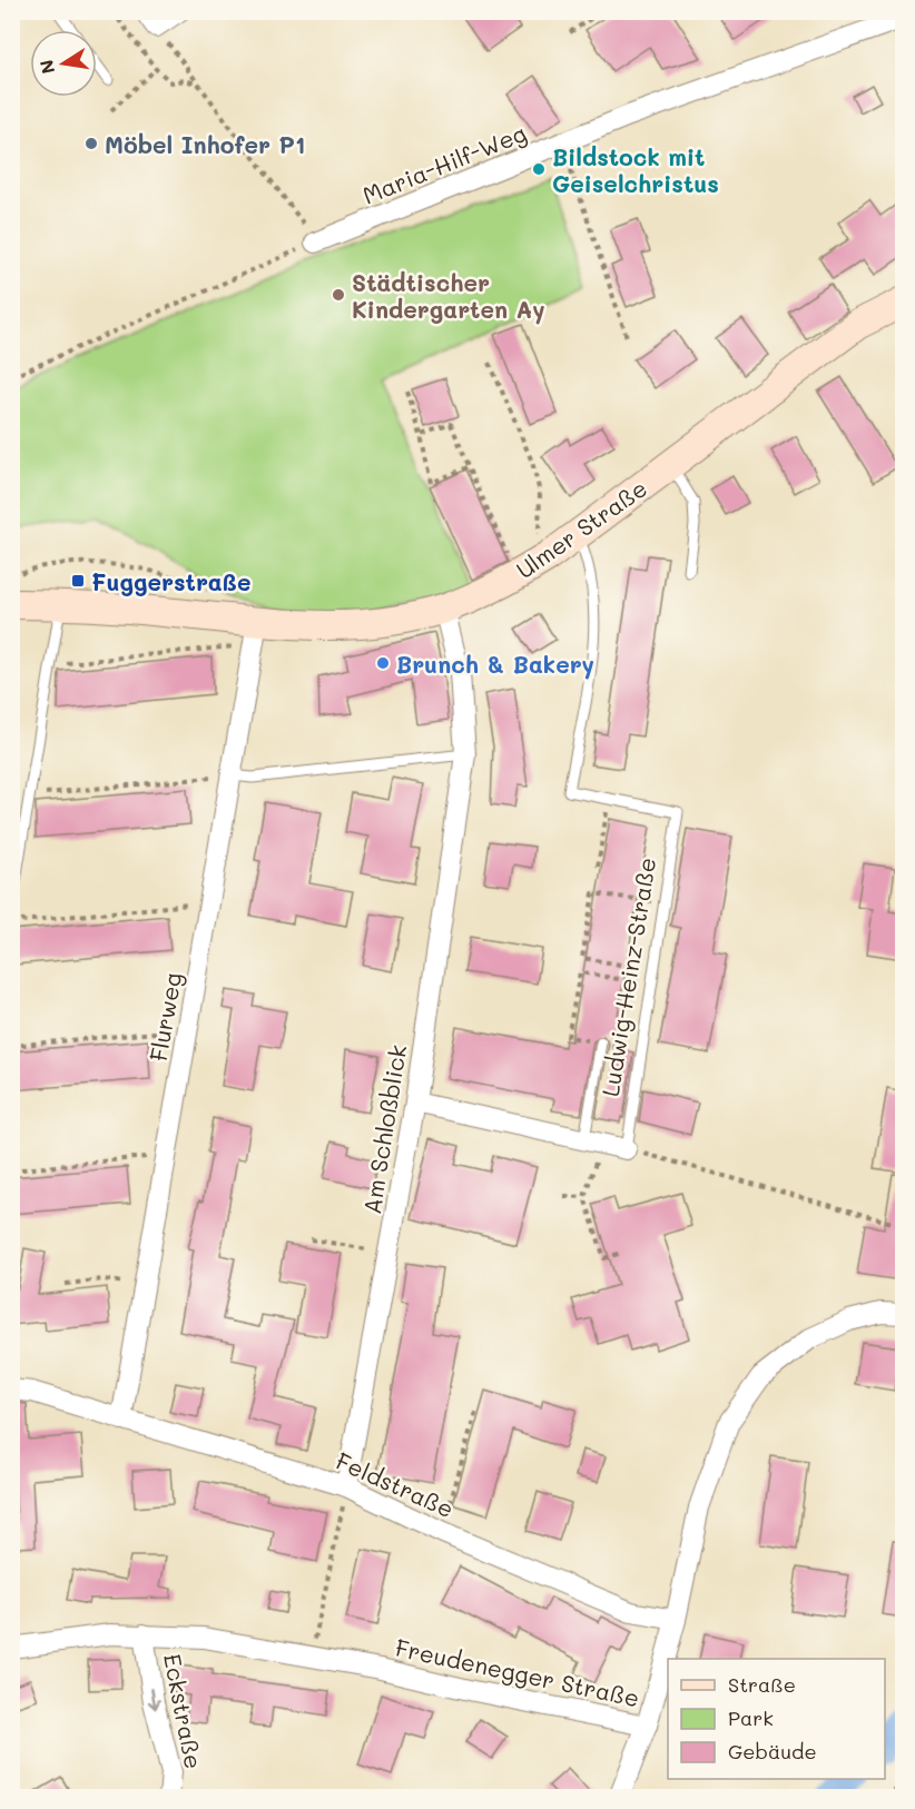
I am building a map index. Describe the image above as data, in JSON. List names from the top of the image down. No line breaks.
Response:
{"streets":{"street":["Maria-Hilf-Weg","Ulmer Straße","Flurweg","Am Schloßblick","Feldstraße","Freudenegger Straße","Eckstraße"],"lane":["Ludwig-Heinz-Straße"]},"crossings":[["Ulmer Straße","Flurweg"],["Ulmer Straße","Am Schloßblick"],["Flurweg","Feldstraße"],["Am Schloßblick","Feldstraße"],["Feldstraße","Freudenegger Straße"],["Freudenegger Straße","Eckstraße"]],"one_way":["Eckstraße"],"places":{"other":["Möbel Inhofer P1","Bildstock mit Geiselchristus","Städtischer Kindergarten Ay","Brunch & Bakery"],"transit":["Fuggerstraße"]},"legend":["Straße","Park","Gebäude"],"north":"left"}
